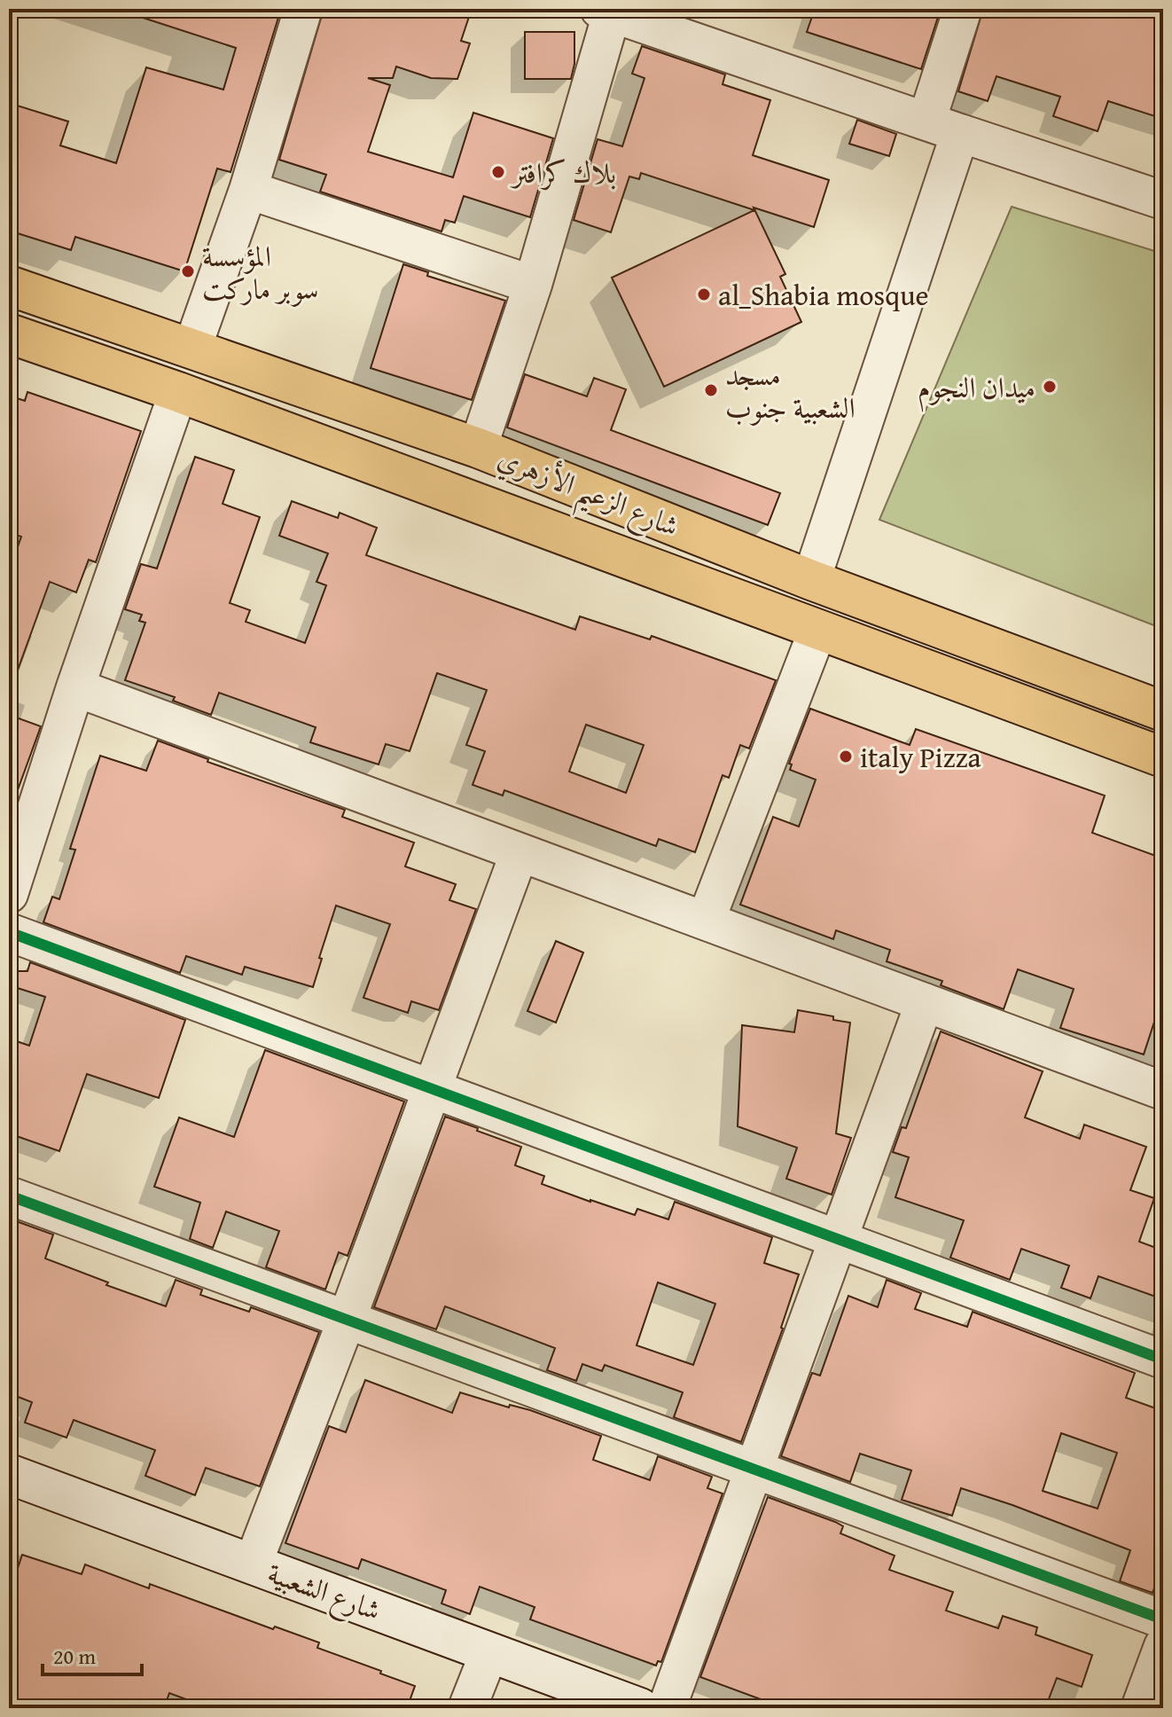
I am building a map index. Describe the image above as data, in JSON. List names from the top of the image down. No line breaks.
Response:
{"streets":{"main road":["شارع الزعيم الأزهري"],"street":["شارع الشعبية"]},"places":["بلاك كرافتر","المؤسسة سوبر ماركت","al_Shabia mosque","ميدان النجوم","مسجد الشعبية جنوب","italy Pizza"],"scale_bar":"20 m"}
